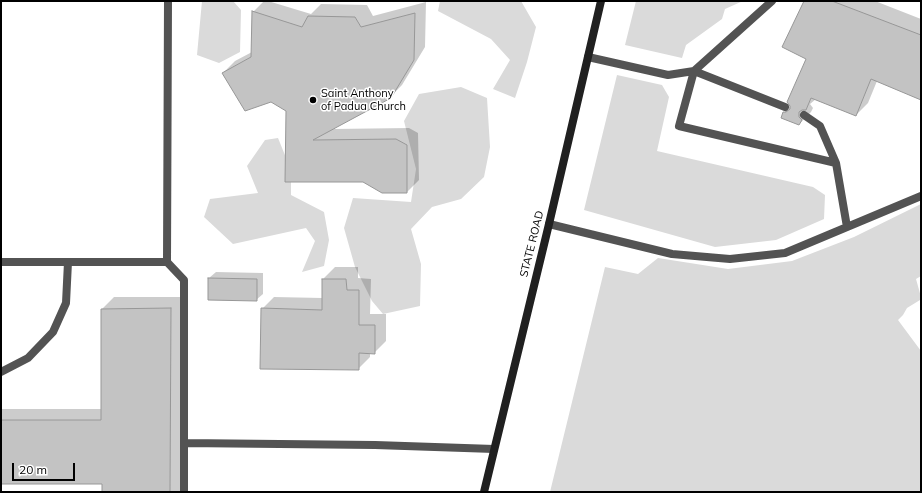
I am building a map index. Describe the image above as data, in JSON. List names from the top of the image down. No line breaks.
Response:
{"streets":{"main road":["STATE ROAD"]},"places":["Saint Anthony of Padua Church"],"scale_bar":"20 m"}
